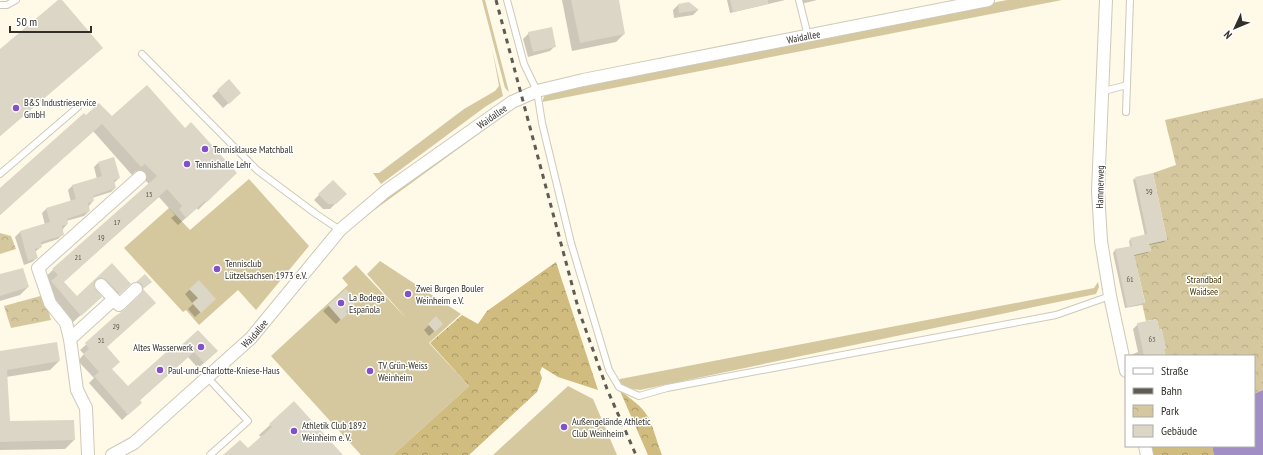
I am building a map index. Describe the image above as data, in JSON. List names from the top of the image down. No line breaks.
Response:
{"streets":{"street":["Waidallee","Hammerweg"]},"parks":["Strandbad Waidsee"],"places":["B&S Industrieservice GmbH","Tennisklause Matchball","Tennishalle Lehr","Tennisclub Lützelsachsen 1973 e.V.","Zwei Burgen Bouler Weinheim e.V.","La Bodega Española","Altes Wasserwerk","Paul-und-Charlotte-Kniese-Haus","TV Grün-Weiss Weinheim","Außengelände Athletic Club Weinheim","Athletik Club 1892 Weinheim e. V."],"house_numbers":["59","15","17","19","21","61","29","63","31"],"legend":["Straße","Bahn","Park","Gebäude"],"scale_bar":"50 m","north":"bottom left"}
